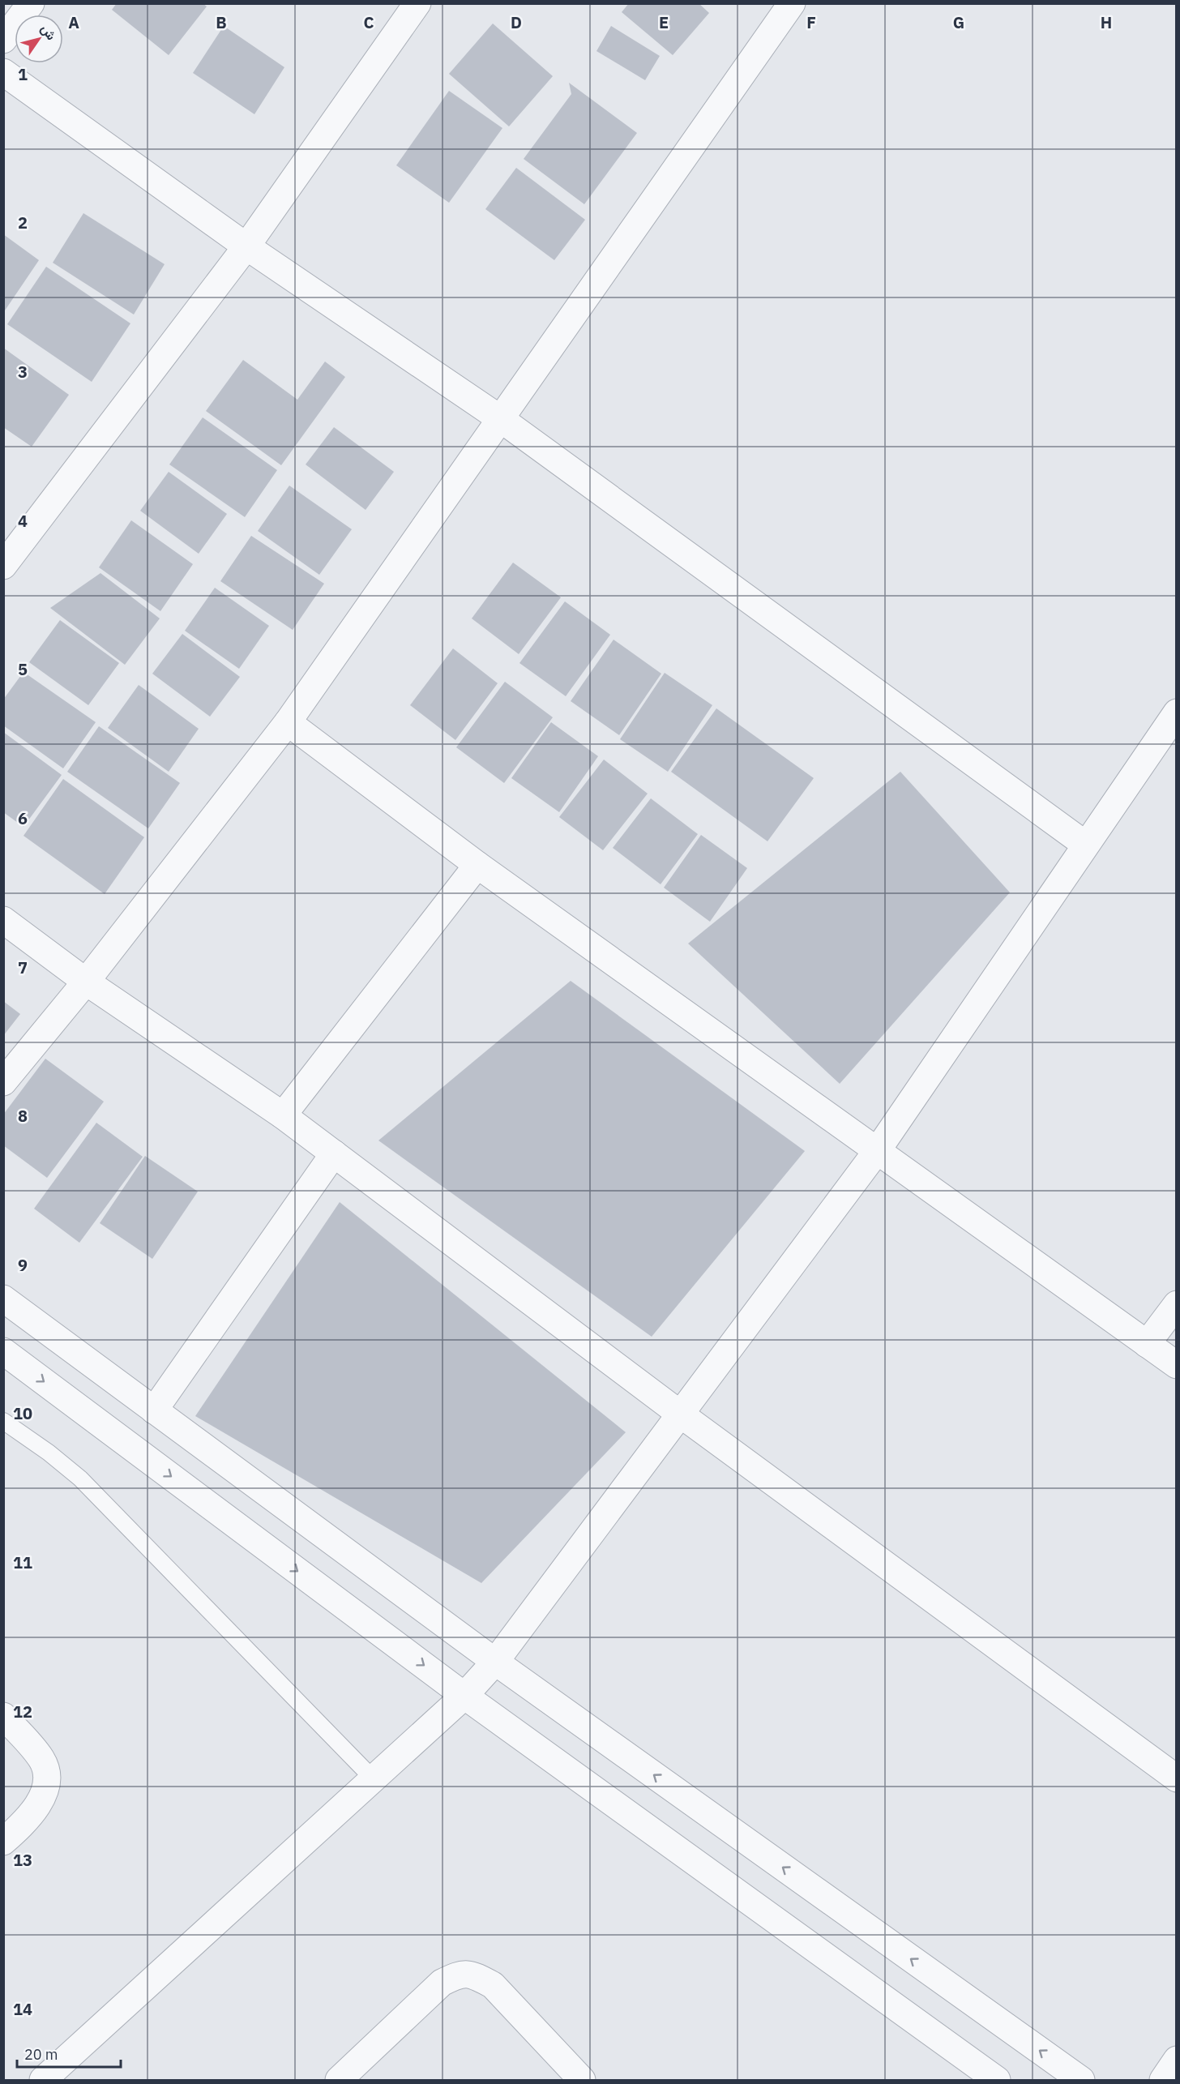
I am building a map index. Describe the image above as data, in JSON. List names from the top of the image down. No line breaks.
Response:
{"scale_bar":"20 m","north":"top right","grid":{"columns":["A","B","C","D","E","F","G","H"],"rows":["1","2","3","4","5","6","7","8","9","10","11","12","13","14"]}}
